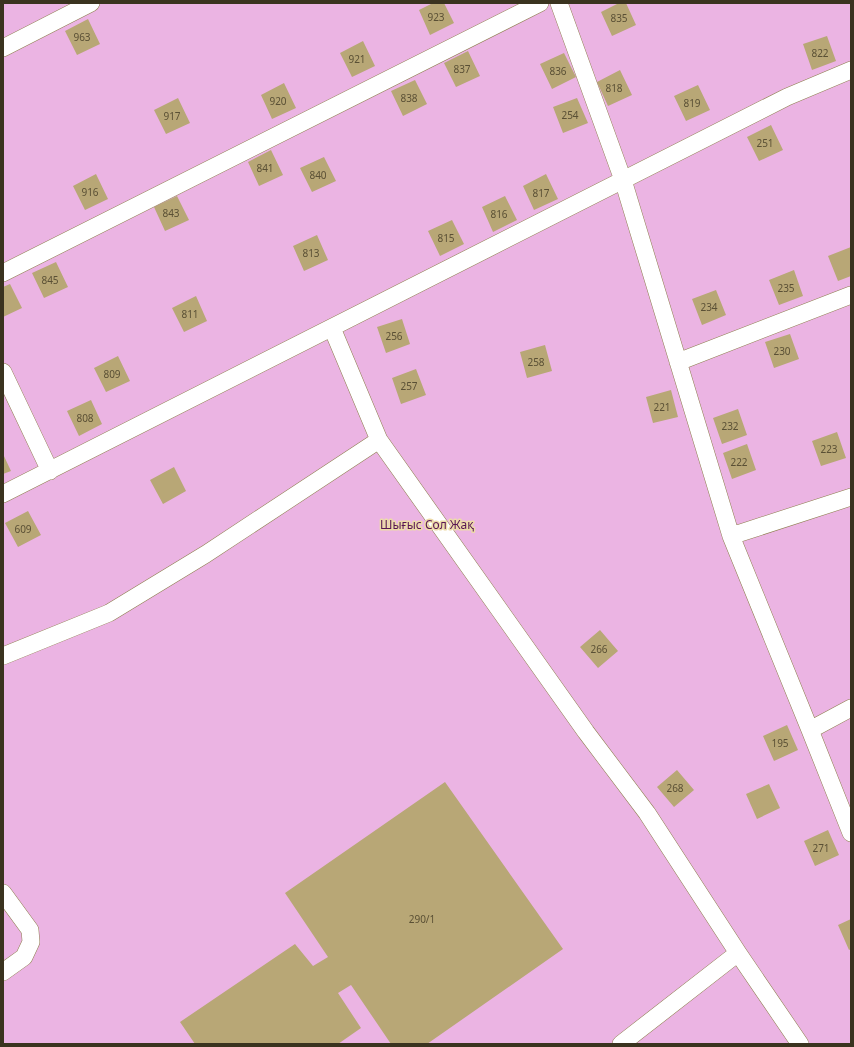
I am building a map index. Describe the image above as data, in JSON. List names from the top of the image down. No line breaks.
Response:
{"parks":["Шығыс Сол Жақ"],"house_numbers":["923","835","963","822","921","837","836","818","838","920","819","254","917","251","841","840","916","817","843","816","815","813","845","235","234","811","256","230","258","809","257","221","808","232","223","222","609","266","195","268","271","290/1"]}
